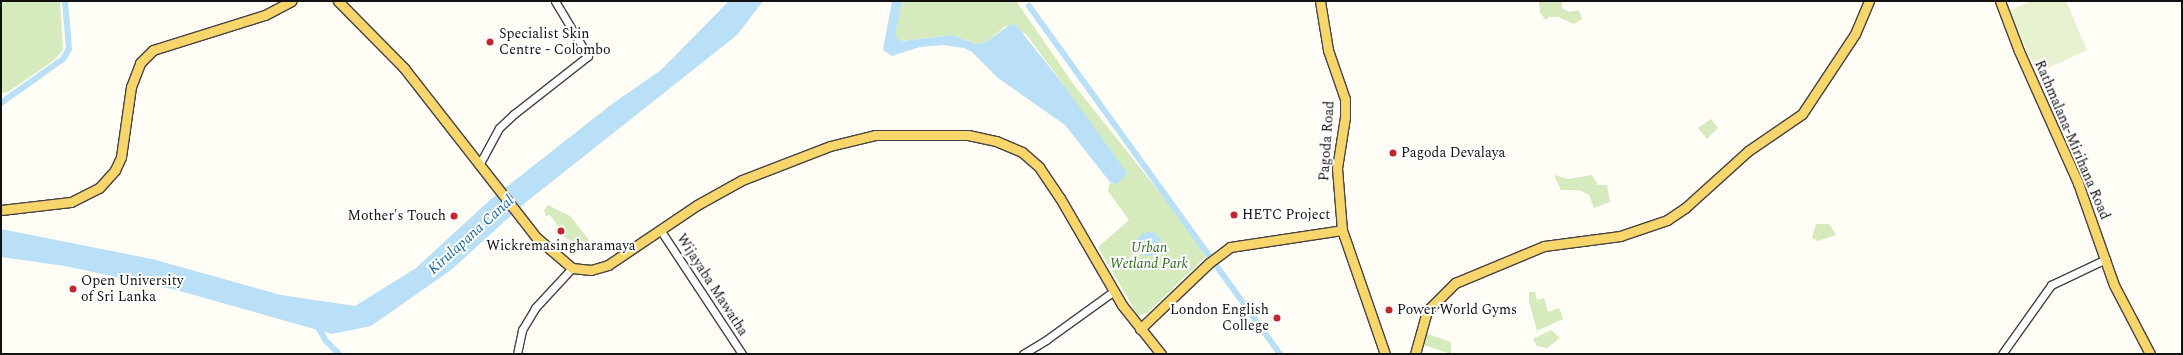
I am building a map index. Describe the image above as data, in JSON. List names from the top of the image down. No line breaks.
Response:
{"streets":{"main road":["Rathmalana-Mirihana Road","Pagoda Road"],"street":["Wijayaba Mawatha"]},"water":["Kirulapana Canal"],"parks":["Urban Wetland Park"],"places":["Specialist Skin Centre - Colombo","Pagoda Devalaya","HETC Project","Mother's Touch","Wickremasingharamaya","Open University of Sri Lanka","Power World Gyms","London English College"]}
